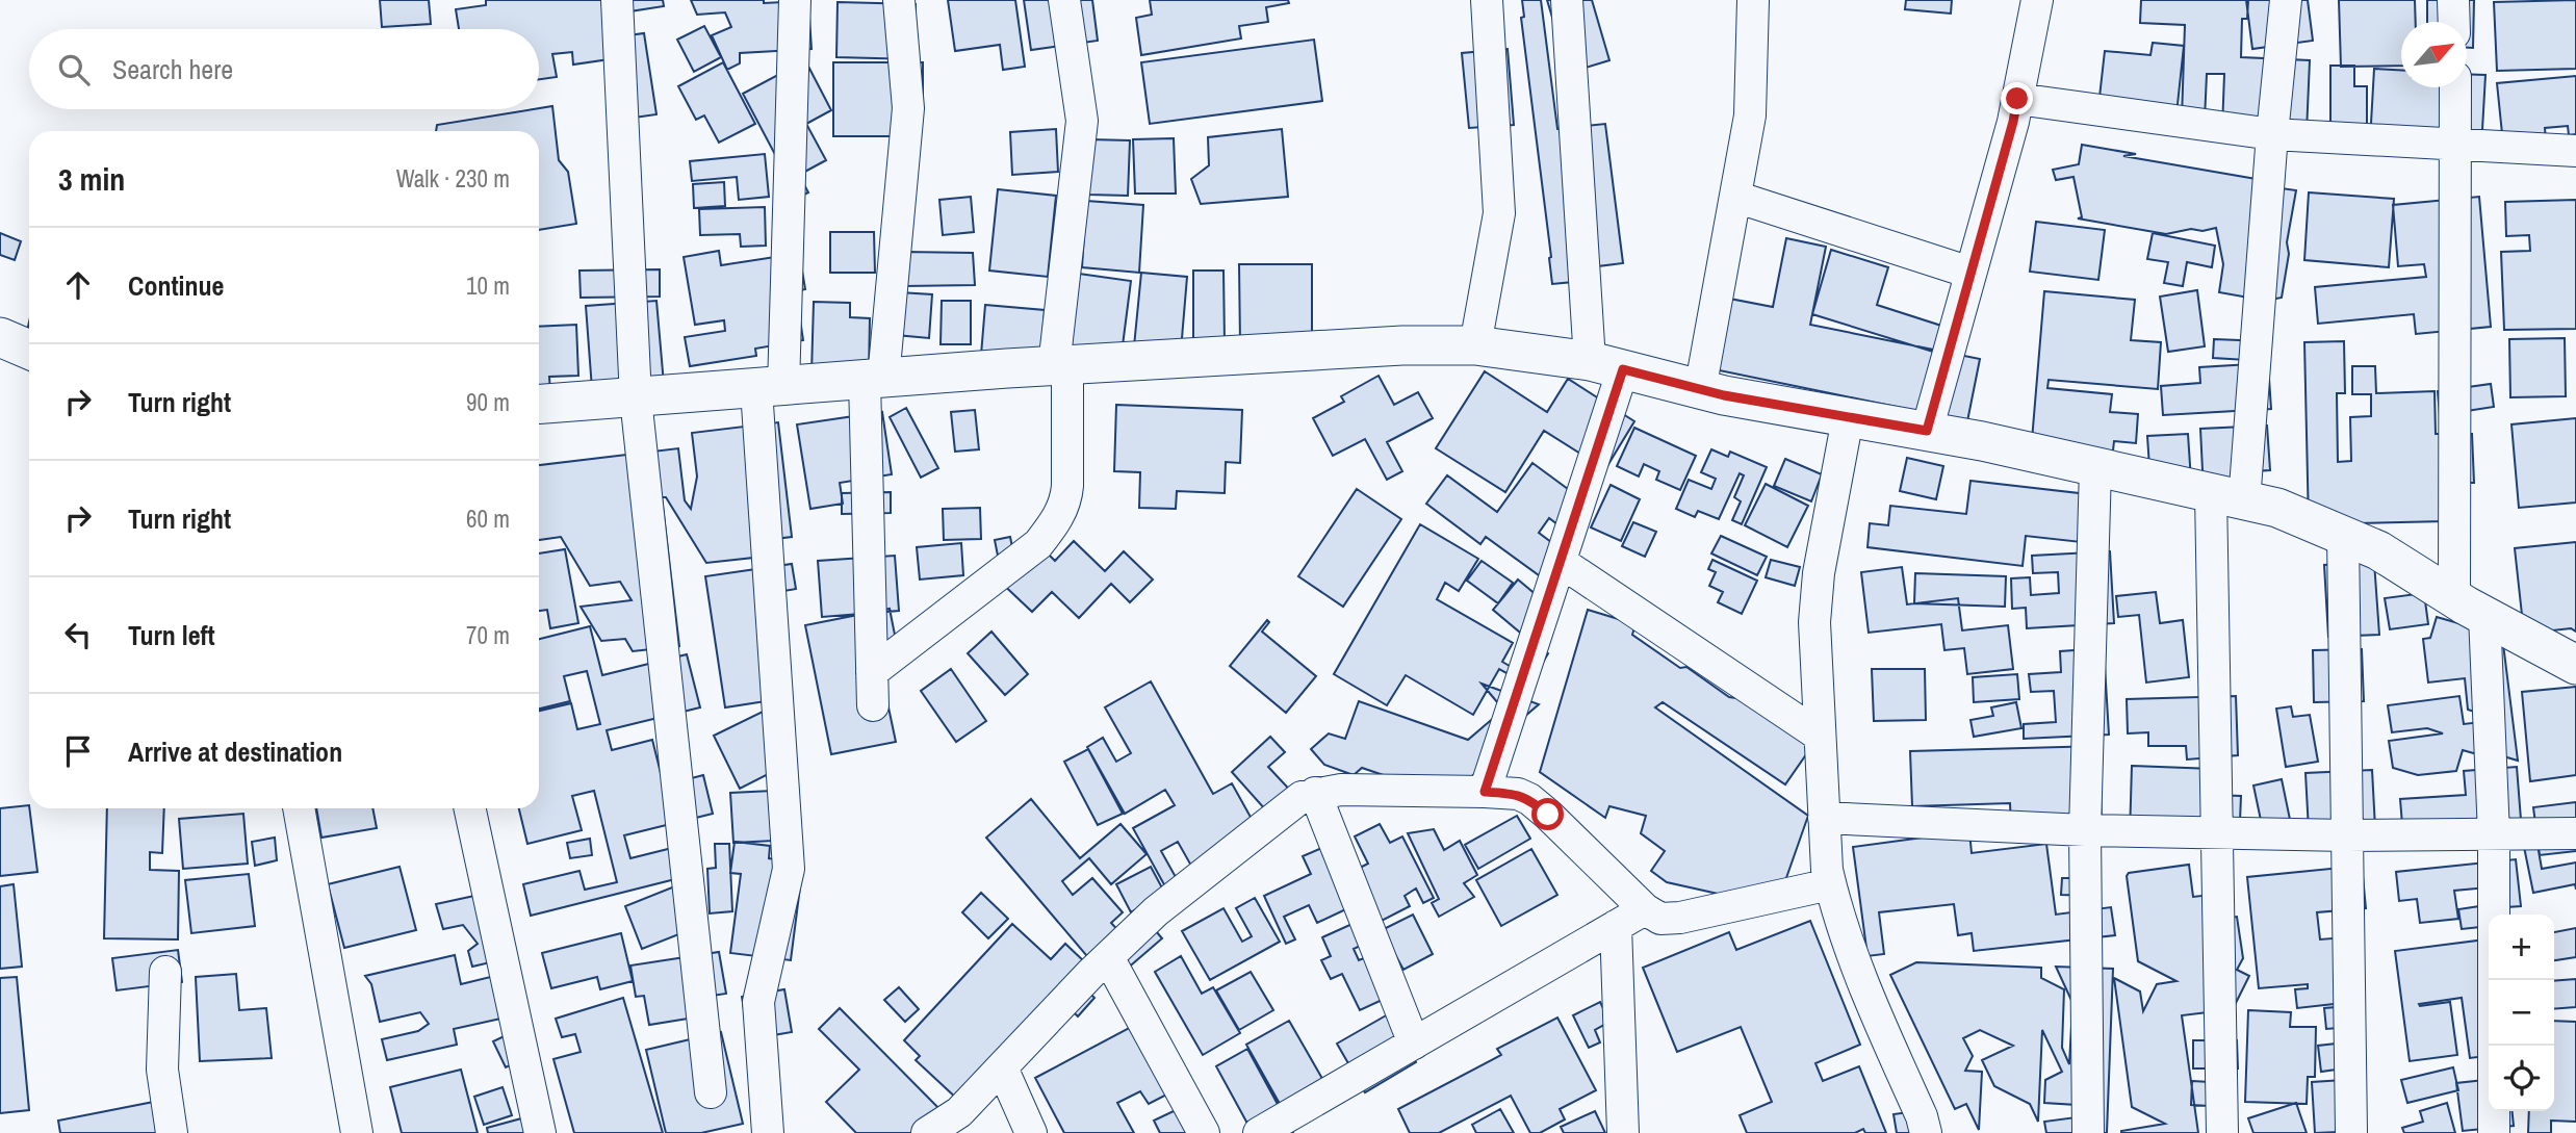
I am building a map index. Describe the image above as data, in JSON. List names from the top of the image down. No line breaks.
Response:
{"north":"top right","page":{"search":"Search here","heading":["3 min","Walk · 230 m"],"list":[["Continue","10 m"],["Turn right","90 m"],["Turn right","60 m"],["Turn left","70 m"],"Arrive at destination"],"map_buttons":["+","−"]}}
